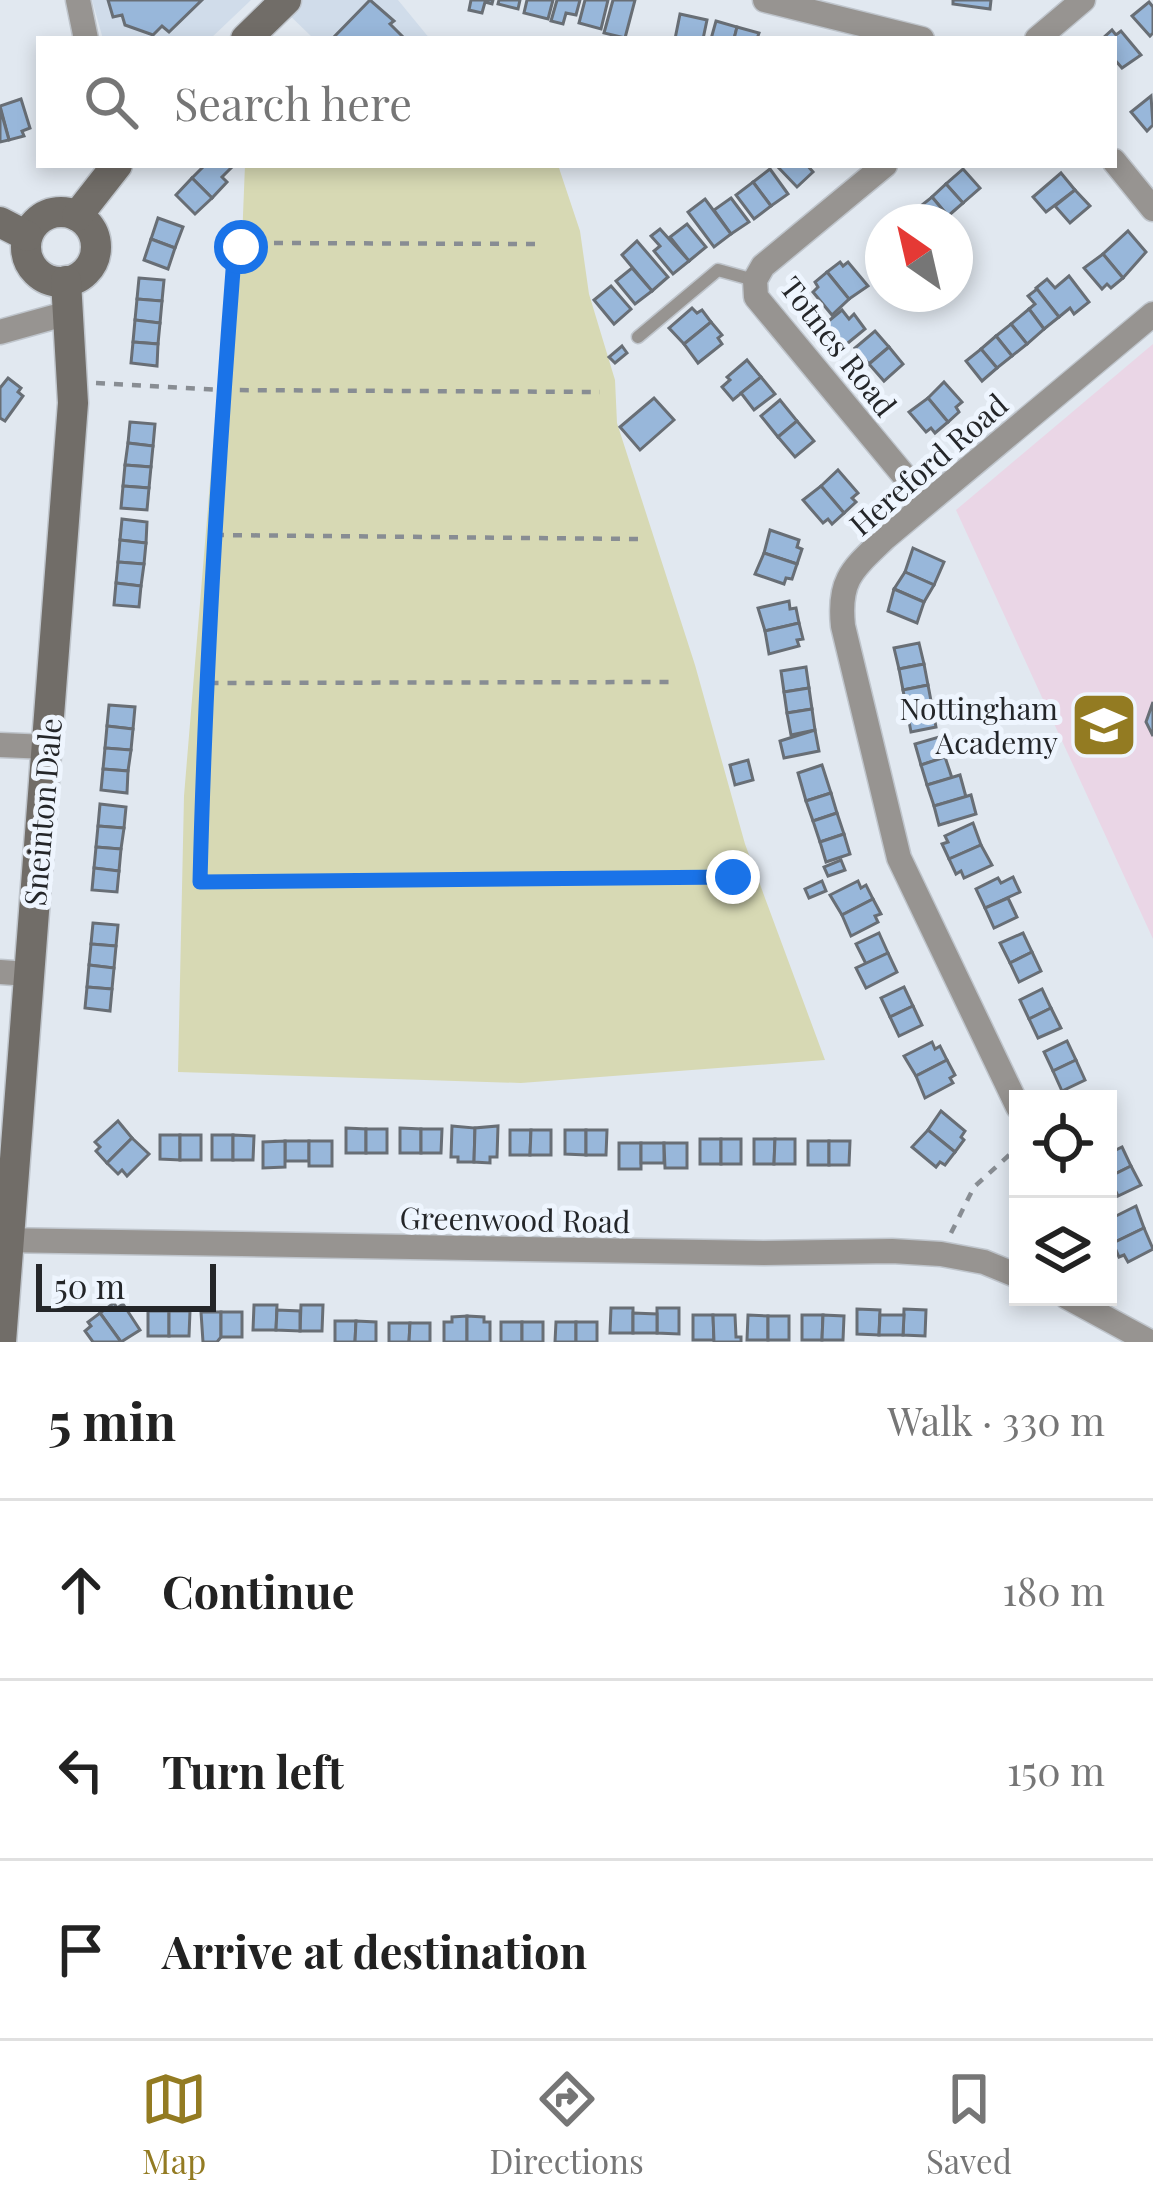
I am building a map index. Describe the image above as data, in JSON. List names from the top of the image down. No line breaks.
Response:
{"streets":{"street":["Totnes Road","Hereford Road","Sneinton Dale","Greenwood Road"]},"crossings":[["Totnes Road","Hereford Road"],["Sneinton Dale","Greenwood Road"]],"places":{"school or university":["Nottingham Academy"]},"scale_bar":"50 m","north":"top left","page":{"search":"Search here","scale":"50 m","heading":["5 min","Walk · 330 m"],"list":[["Continue","180 m"],["Turn left","150 m"],"Arrive at destination"],"nav":["Map","Directions","Saved"]}}
